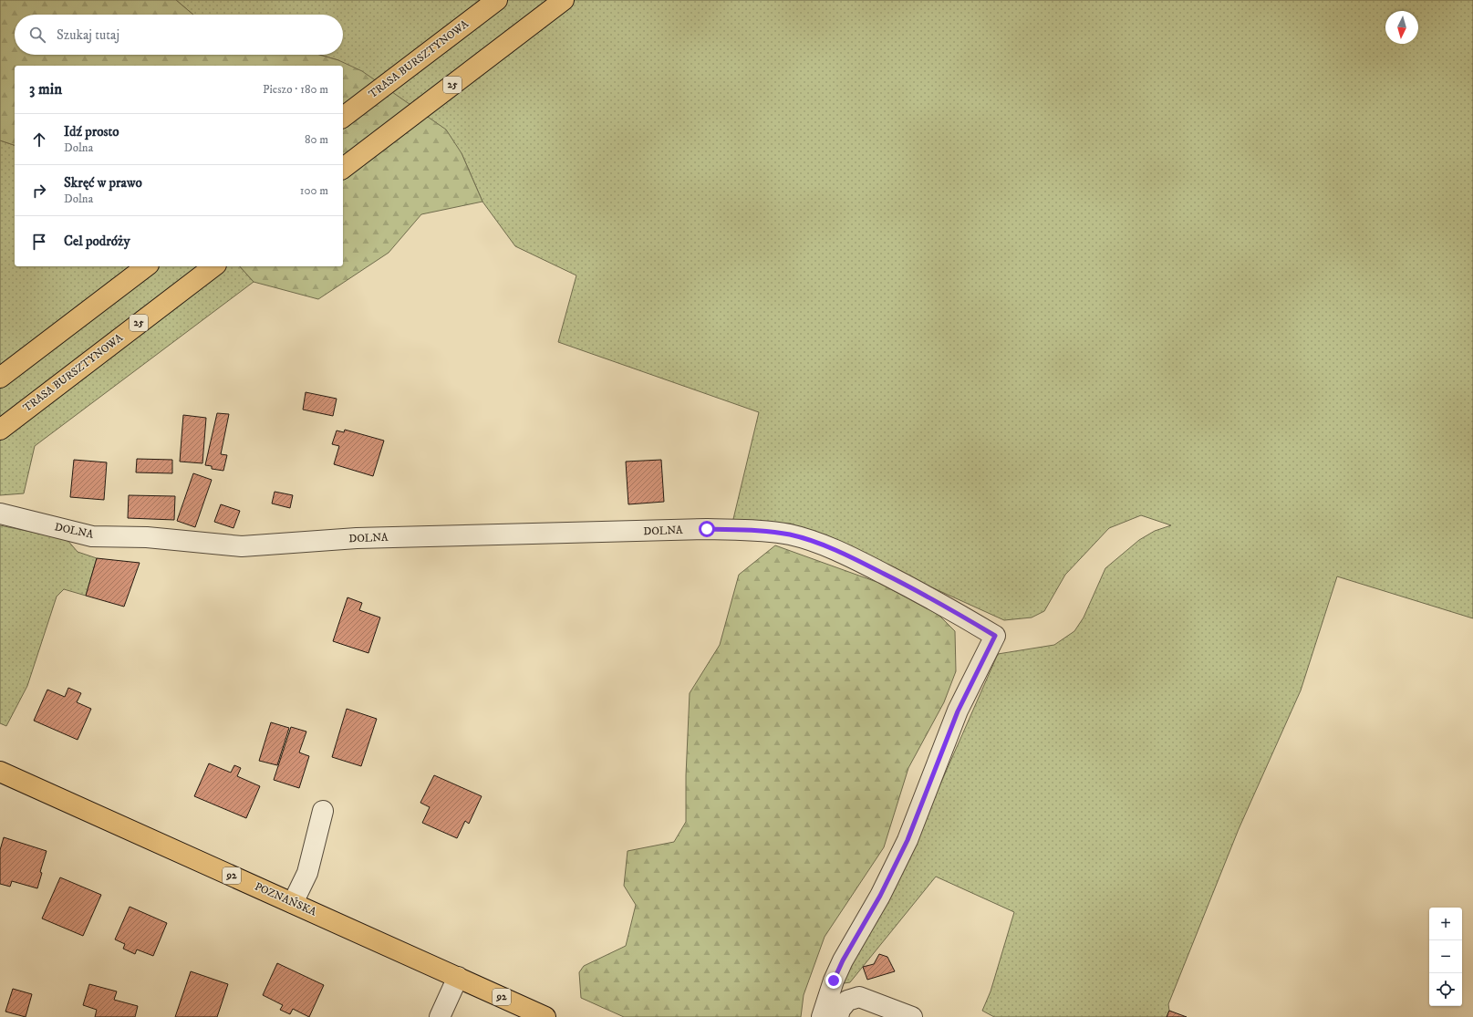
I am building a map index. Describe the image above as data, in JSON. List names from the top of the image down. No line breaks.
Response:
{"streets":{"main road":["TRASA BURSZTYNOWA","25","92","POZNAŃSKA"],"street":["DOLNA"]},"north":"bottom","page":{"search":"Szukaj tutaj","heading":["3 min","Pieszo · 180 m"],"list":[["Idź prosto","Dolna","80 m"],["Skręć w prawo","Dolna","100 m"],"Cel podróży"],"map_buttons":["+","−"]}}
